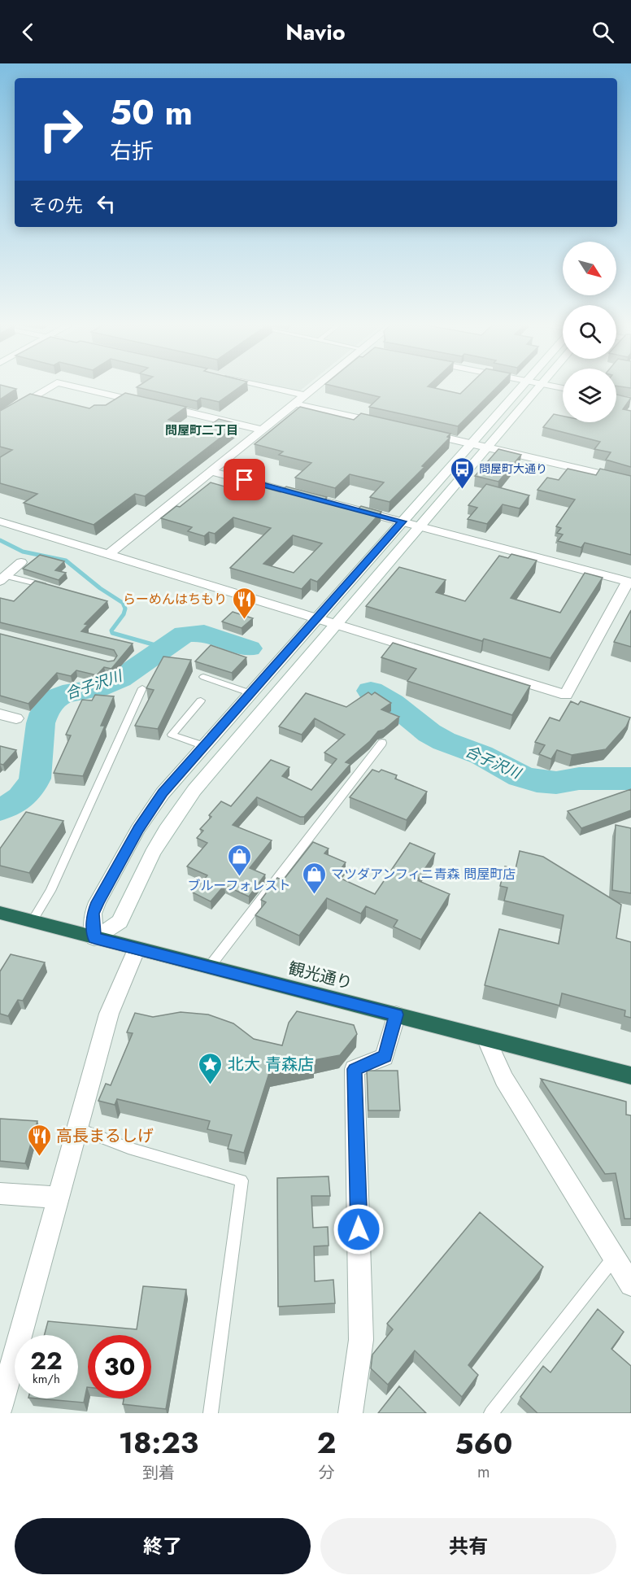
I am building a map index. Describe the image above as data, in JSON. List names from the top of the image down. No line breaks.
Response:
{"streets":{"highway":["観光通り"]},"districts":["問屋町二丁目"],"water":["合子沢川"],"places":{"bus stop":["問屋町大通り"],"restaurant":["らーめんはちもり","高長まるしげ"],"shop":["ブルーフォレスト","マツダアンフィニ青森 問屋町店"],"place":["北大 青森店"]},"north":"bottom right","page":{"header":"Navio","turn":["50 m","右折"],"then":"その先","speed":"22 km/h","limit":"30","eta":["18:23","到着","2","分","560","m"],"buttons":["終了","共有"]}}
